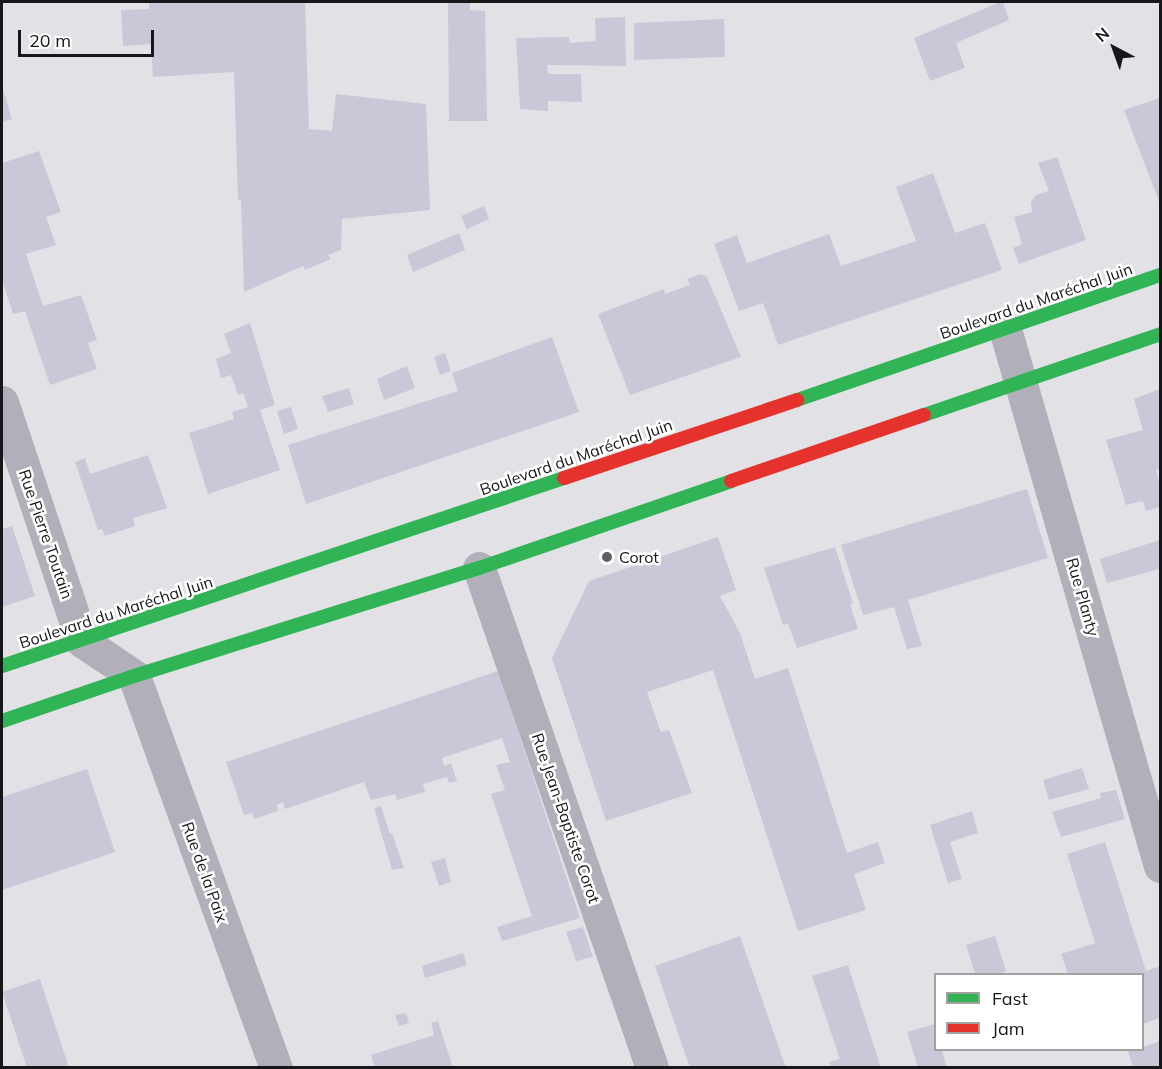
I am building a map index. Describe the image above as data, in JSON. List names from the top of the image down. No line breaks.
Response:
{"streets":{"main road":["Boulevard du Maréchal Juin"],"street":["Rue Pierre Toutain","Rue Planty","Rue Jean-Baptiste Corot","Rue de la Paix"]},"crossings":[["Boulevard du Maréchal Juin","Rue Pierre Toutain"],["Boulevard du Maréchal Juin","Rue Planty"]],"places":["Corot"],"legend":["Fast","Jam"],"scale_bar":"20 m","north":"top left"}
